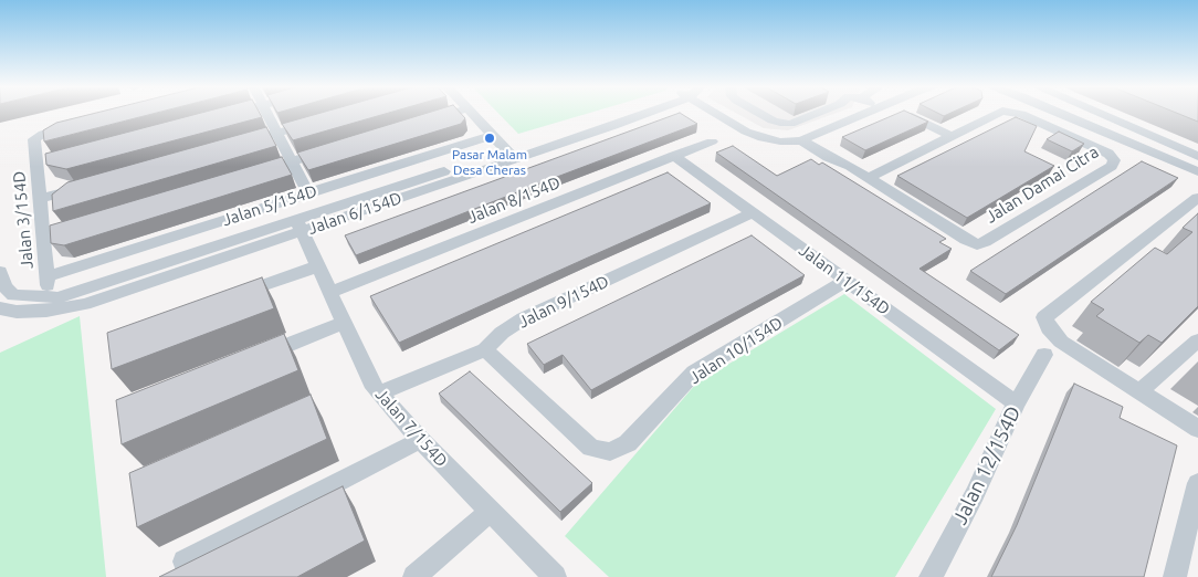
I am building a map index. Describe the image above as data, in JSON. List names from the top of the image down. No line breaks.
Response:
{"streets":{"street":["Jalan Damai Citra","Jalan 8/154D","Jalan 5/154D","Jalan 6/154D","Jalan 3/154D","Jalan 11/154D","Jalan 9/154D","Jalan 10/154D","Jalan 7/154D","Jalan 12/154D"]},"crossings":[["Jalan 8/154D","Jalan 11/154D"],["Jalan 8/154D","Jalan 7/154D"],["Jalan 5/154D","Jalan 3/154D"],["Jalan 6/154D","Jalan 3/154D"],["Jalan 6/154D","Jalan 7/154D"],["Jalan 11/154D","Jalan 9/154D"],["Jalan 11/154D","Jalan 10/154D"],["Jalan 11/154D","Jalan 12/154D"],["Jalan 9/154D","Jalan 10/154D"],["Jalan 9/154D","Jalan 7/154D"]],"places":["Pasar Malam Desa Cheras"]}
